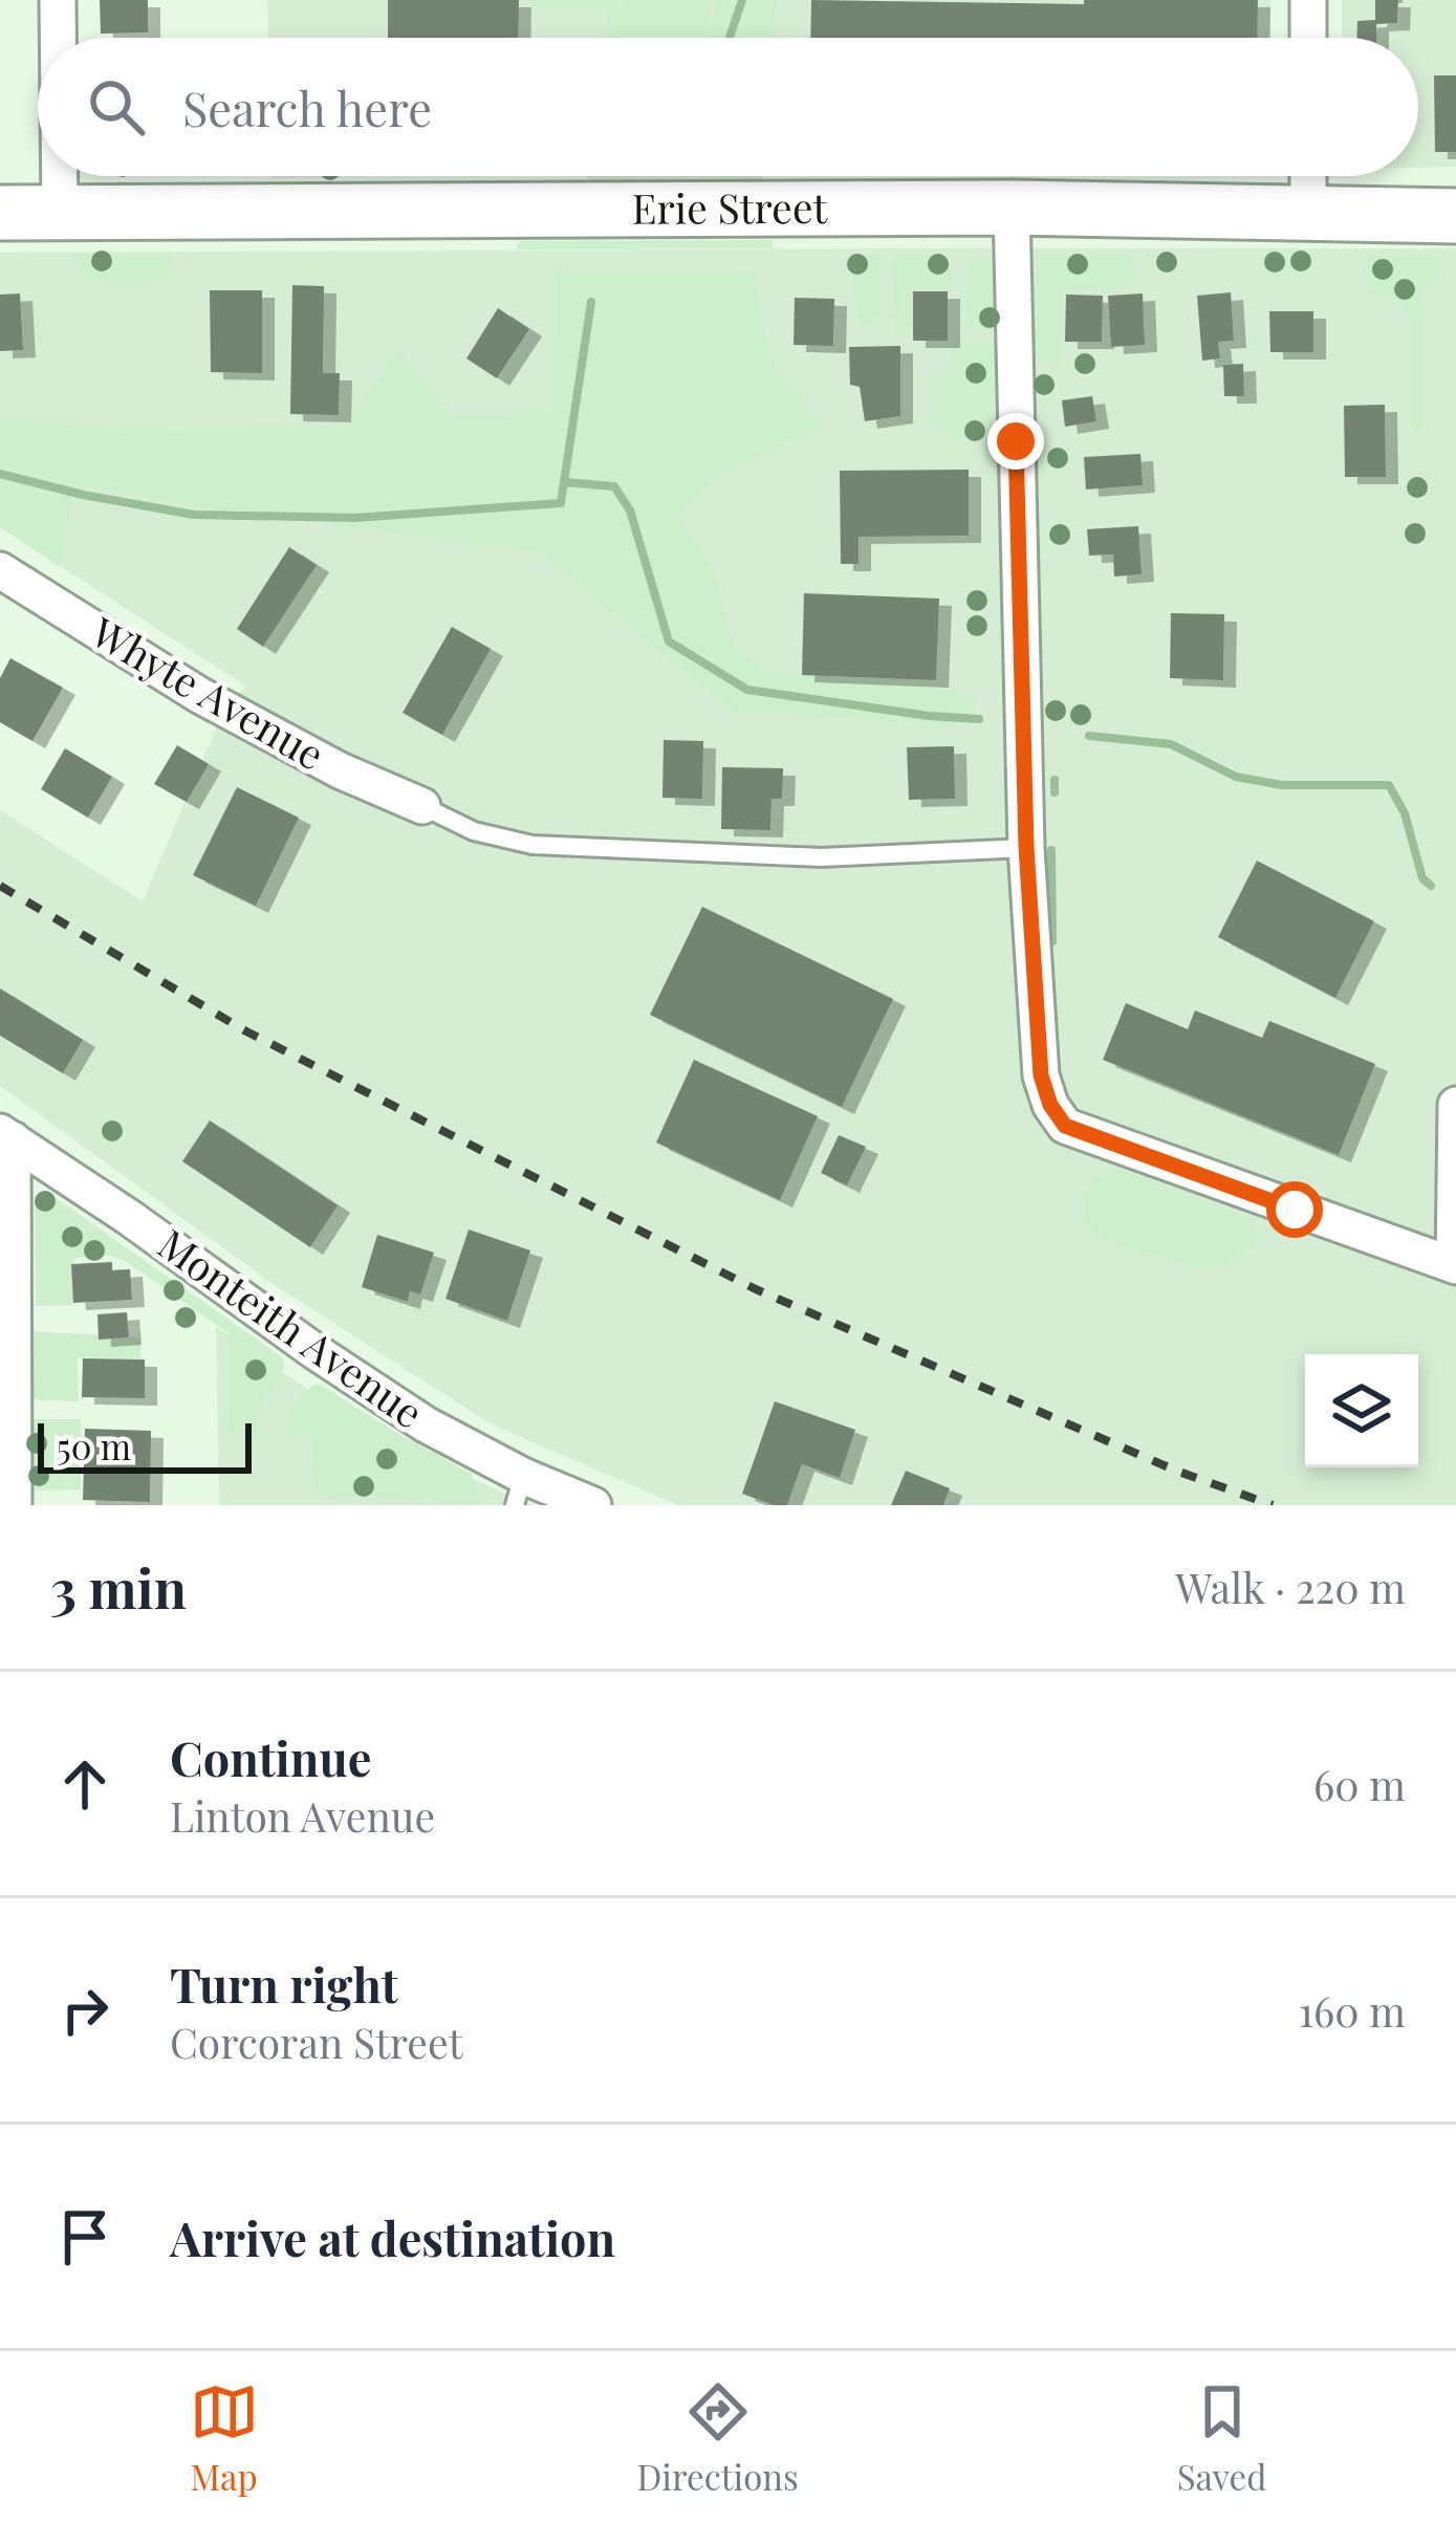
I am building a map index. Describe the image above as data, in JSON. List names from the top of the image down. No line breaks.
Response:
{"streets":{"main road":["Erie Street"],"street":["Whyte Avenue","Monteith Avenue"]},"scale_bar":"50 m","page":{"search":"Search here","scale":"50 m","heading":["3 min","Walk · 220 m"],"list":[["Continue","Linton Avenue","60 m"],["Turn right","Corcoran Street","160 m"],"Arrive at destination"],"nav":["Map","Directions","Saved"]}}
